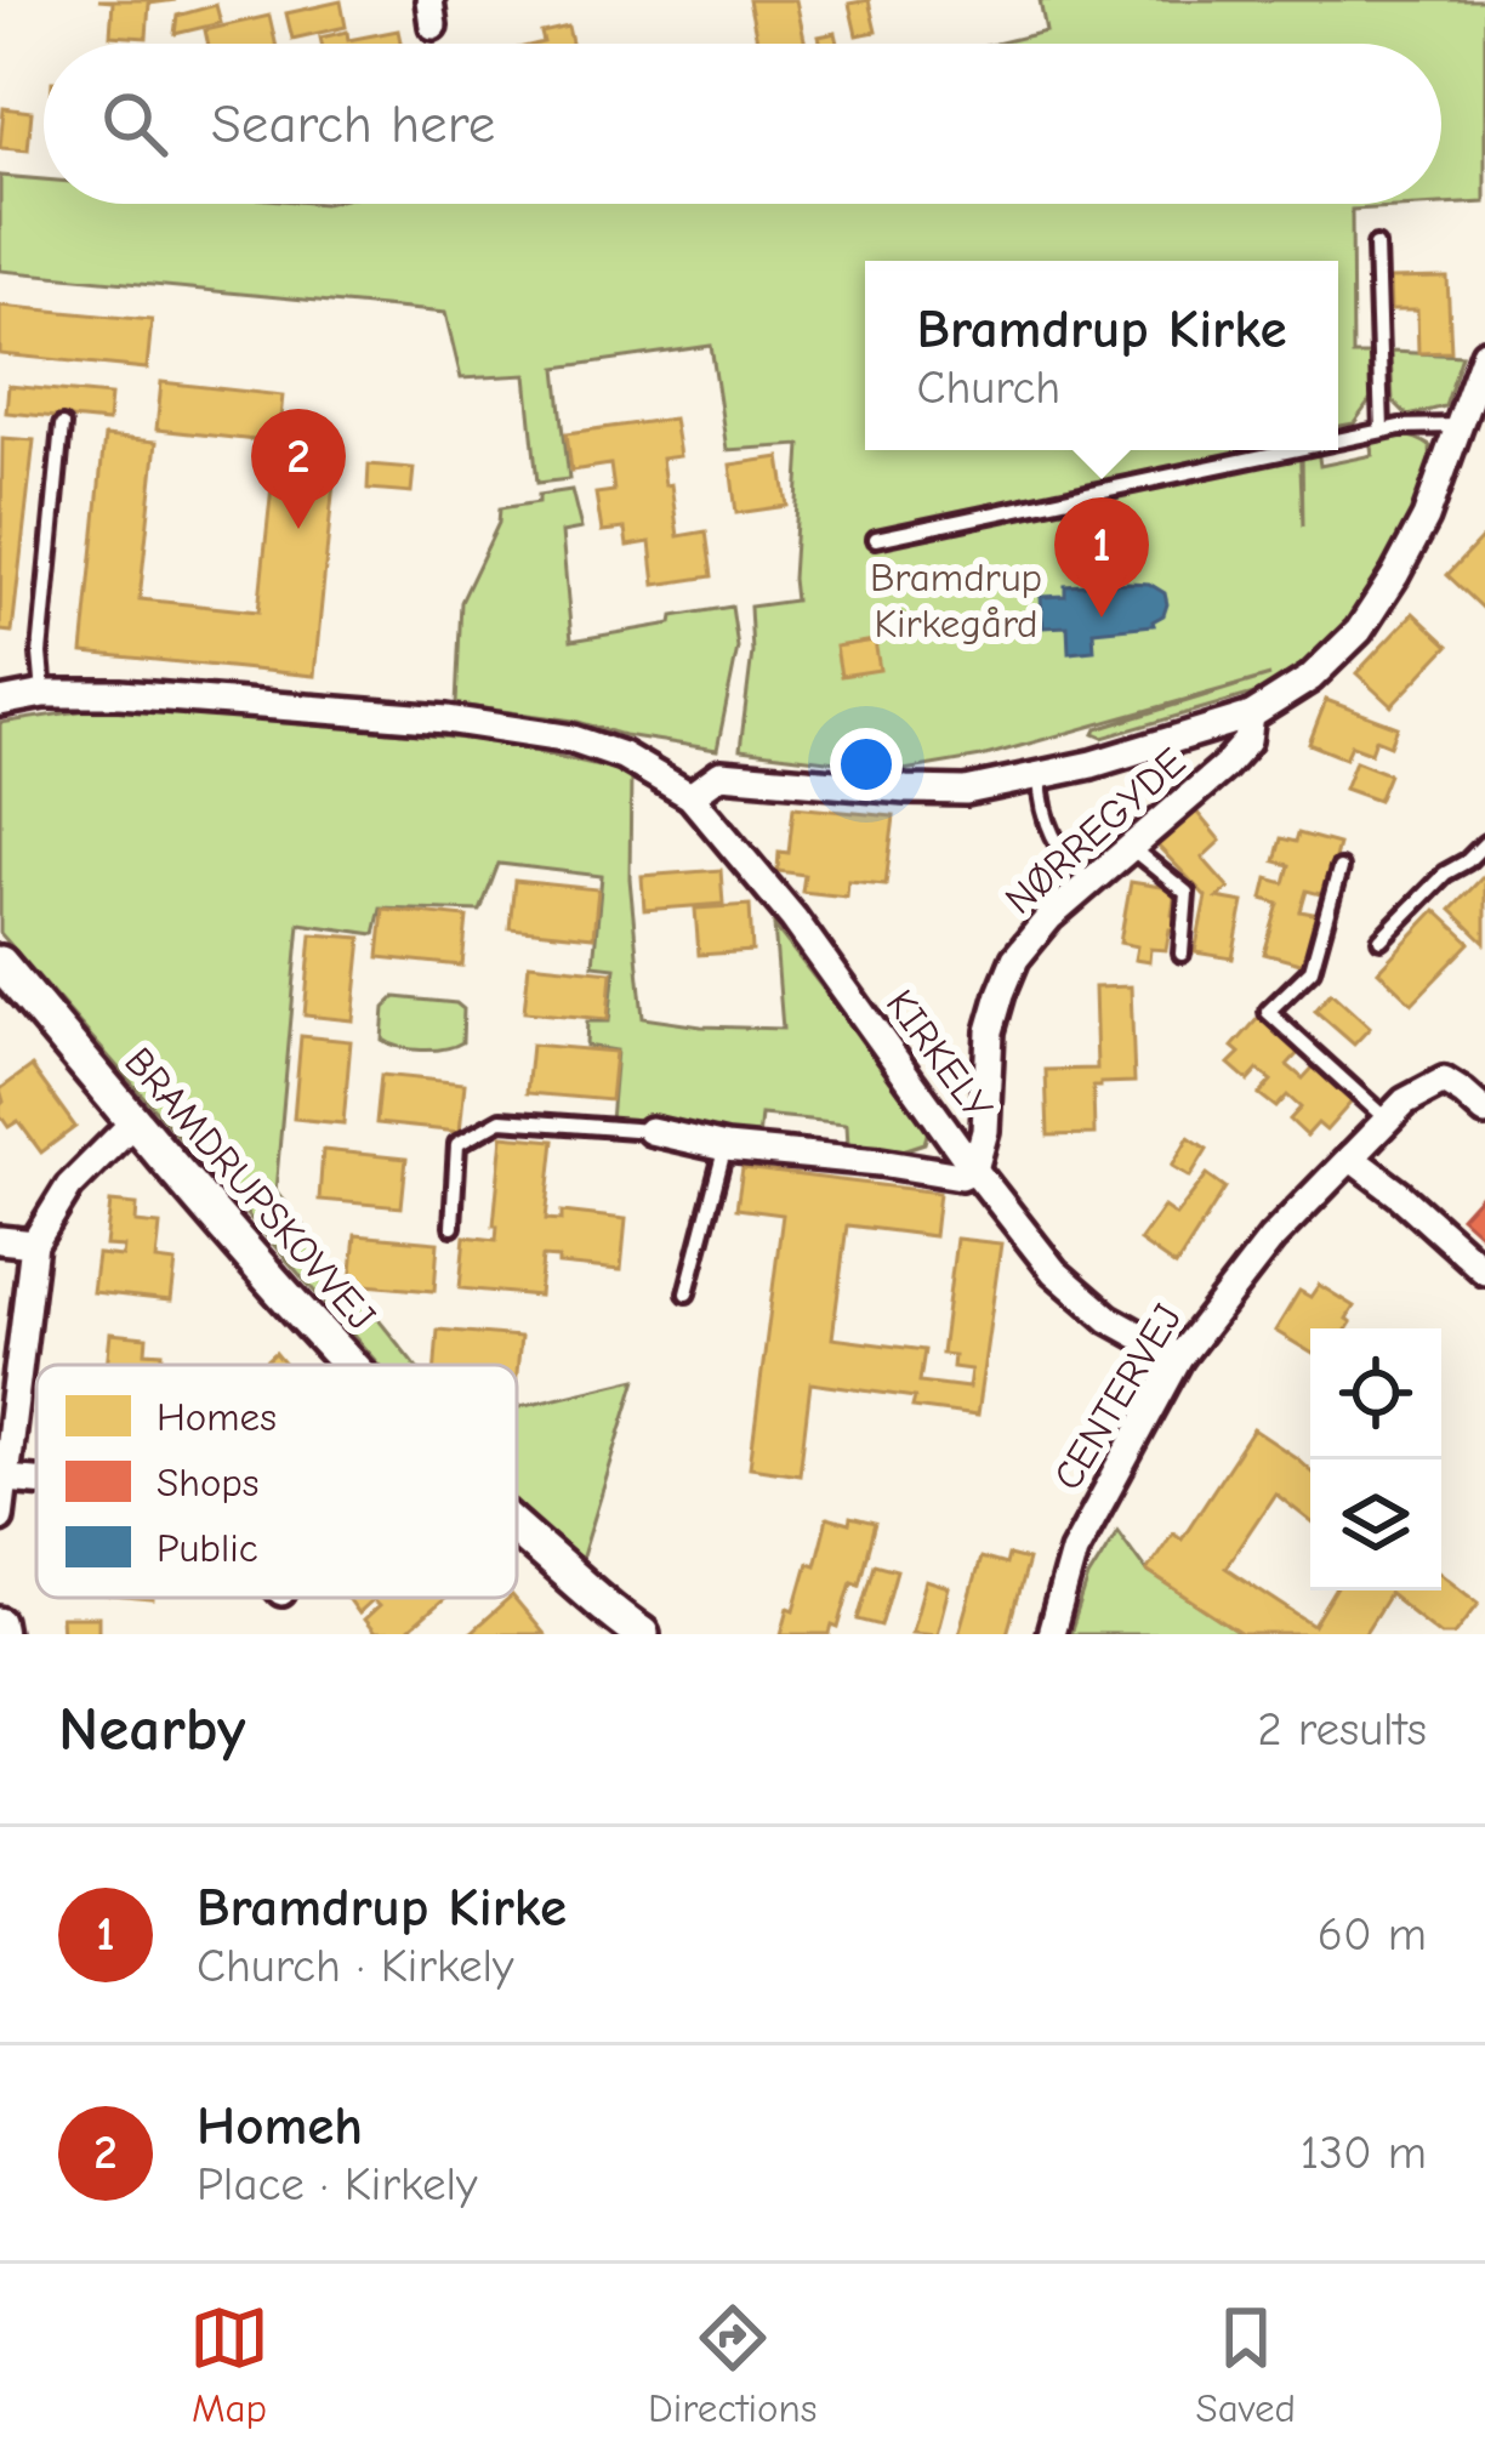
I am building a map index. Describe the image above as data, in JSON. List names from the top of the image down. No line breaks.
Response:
{"streets":{"street":["NØRREGYDE","KIRKELY","BRAMDRUPSKOVVEJ","CENTERVEJ"]},"crossings":[["NØRREGYDE","KIRKELY"]],"parks":["Bramdrup Kirkegård"],"legend":["Homes","Shops","Public"],"page":{"search":"Search here","popup":["Bramdrup Kirke","Church"],"pins":["2","1"],"heading":["Nearby","2 results"],"list":[{"mark":"1","name":"Bramdrup Kirke","note":"Church · Kirkely","value":"60 m"},{"mark":"2","name":"Homeh","note":"Place · Kirkely","value":"130 m"}],"nav":["Map","Directions","Saved"]}}
